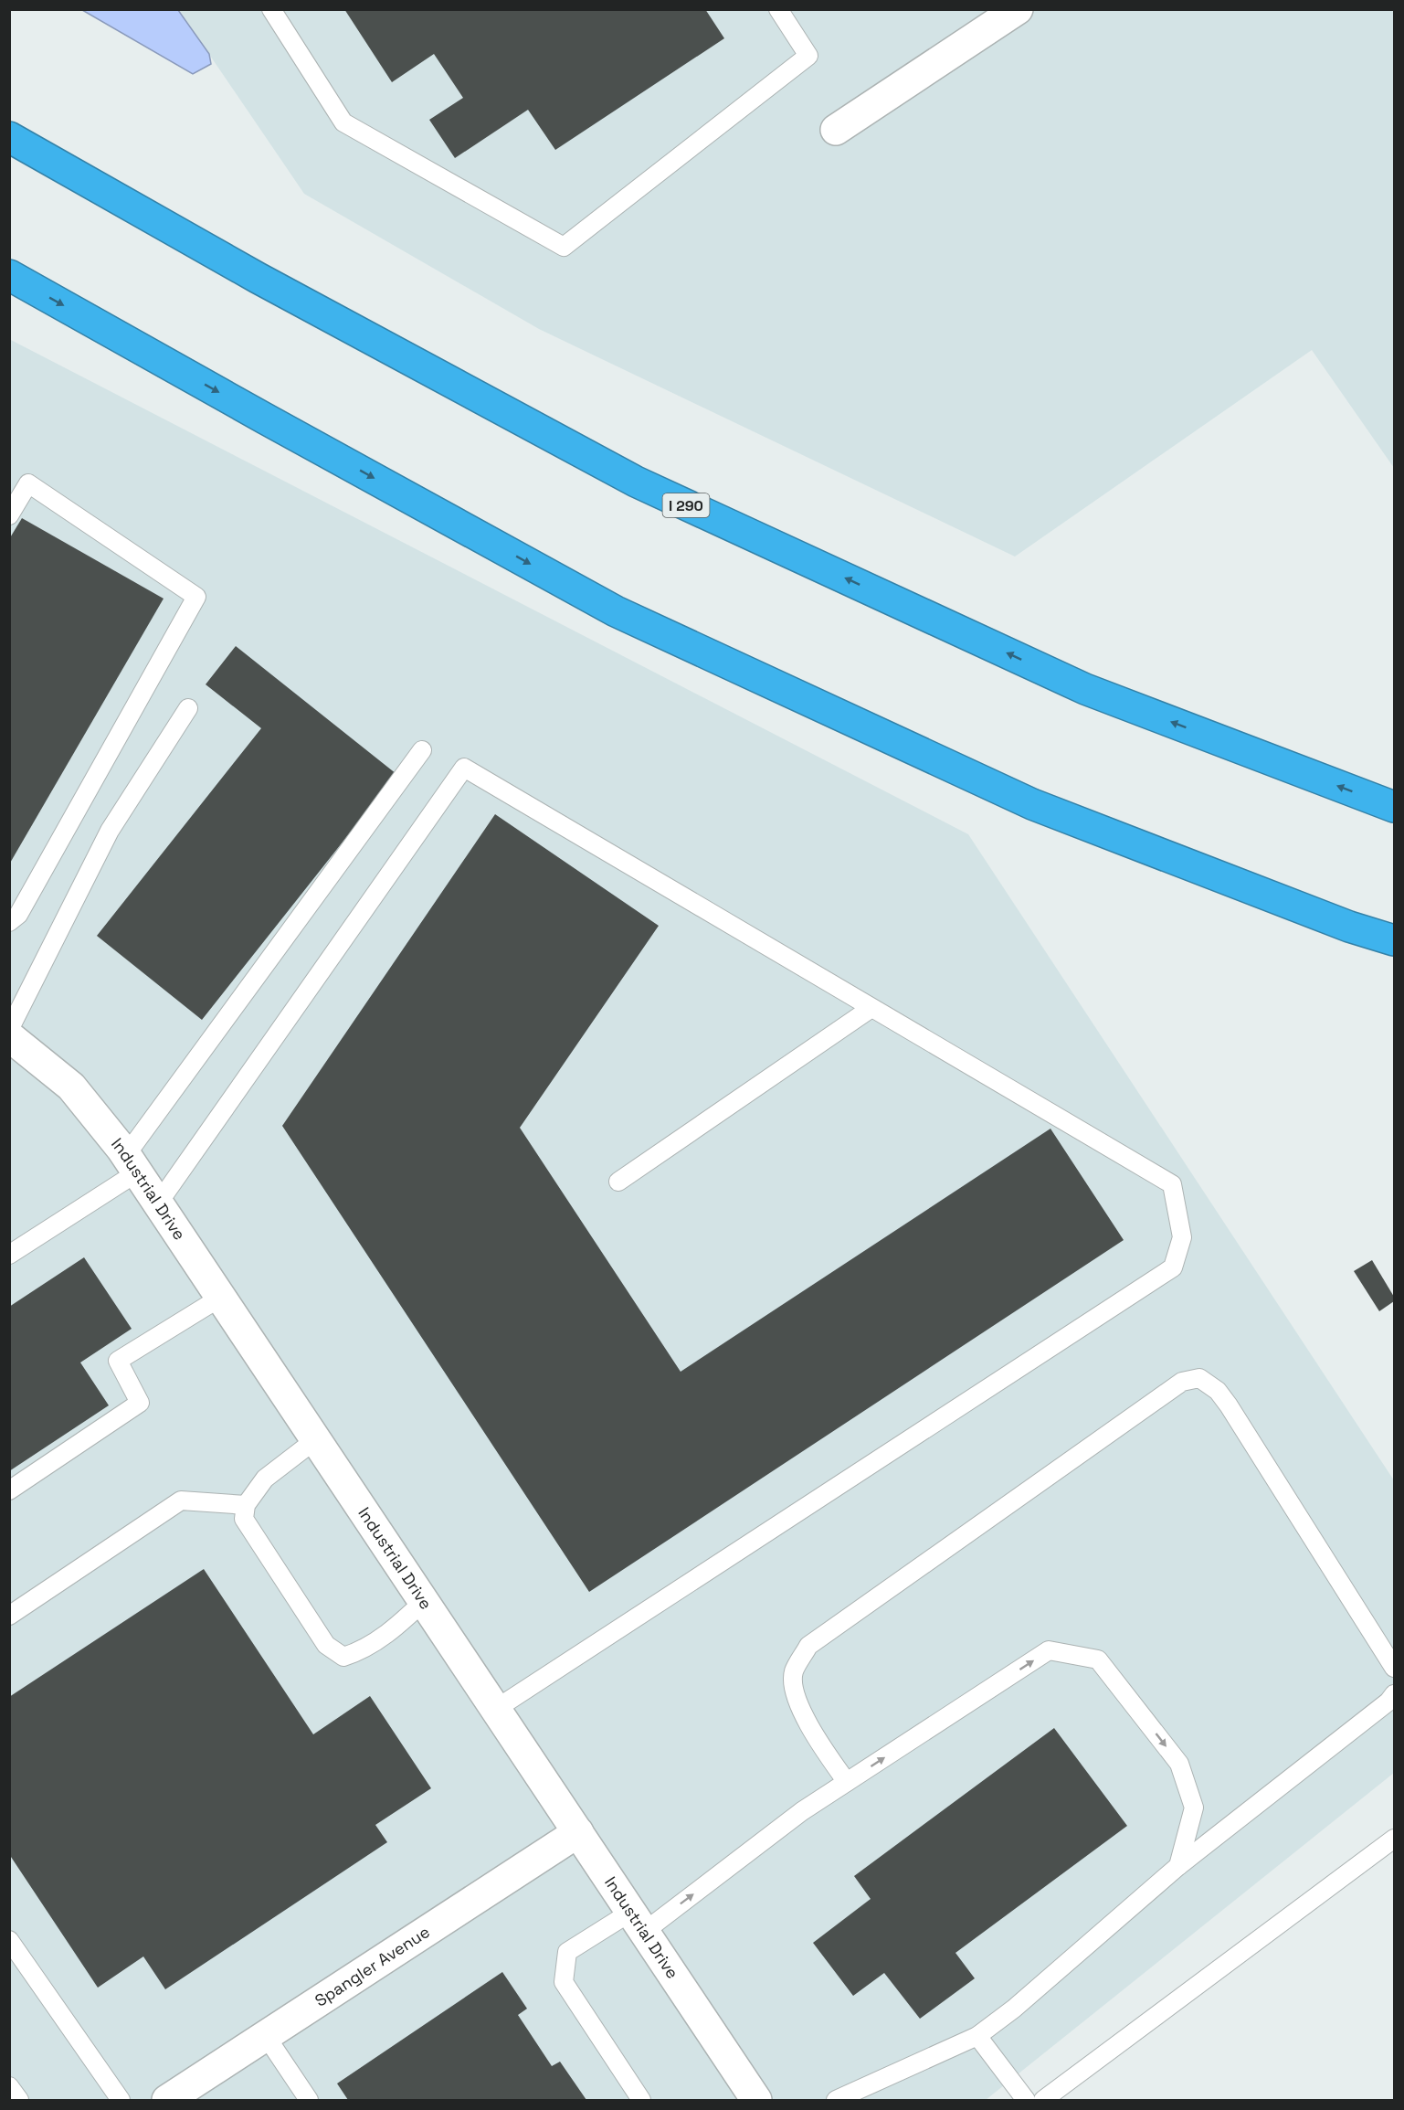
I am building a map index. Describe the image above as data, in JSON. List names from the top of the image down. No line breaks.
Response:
{"streets":{"highway":["I 290"],"street":["Industrial Drive","Spangler Avenue"]},"crossings":[["Industrial Drive","Spangler Avenue"]]}
